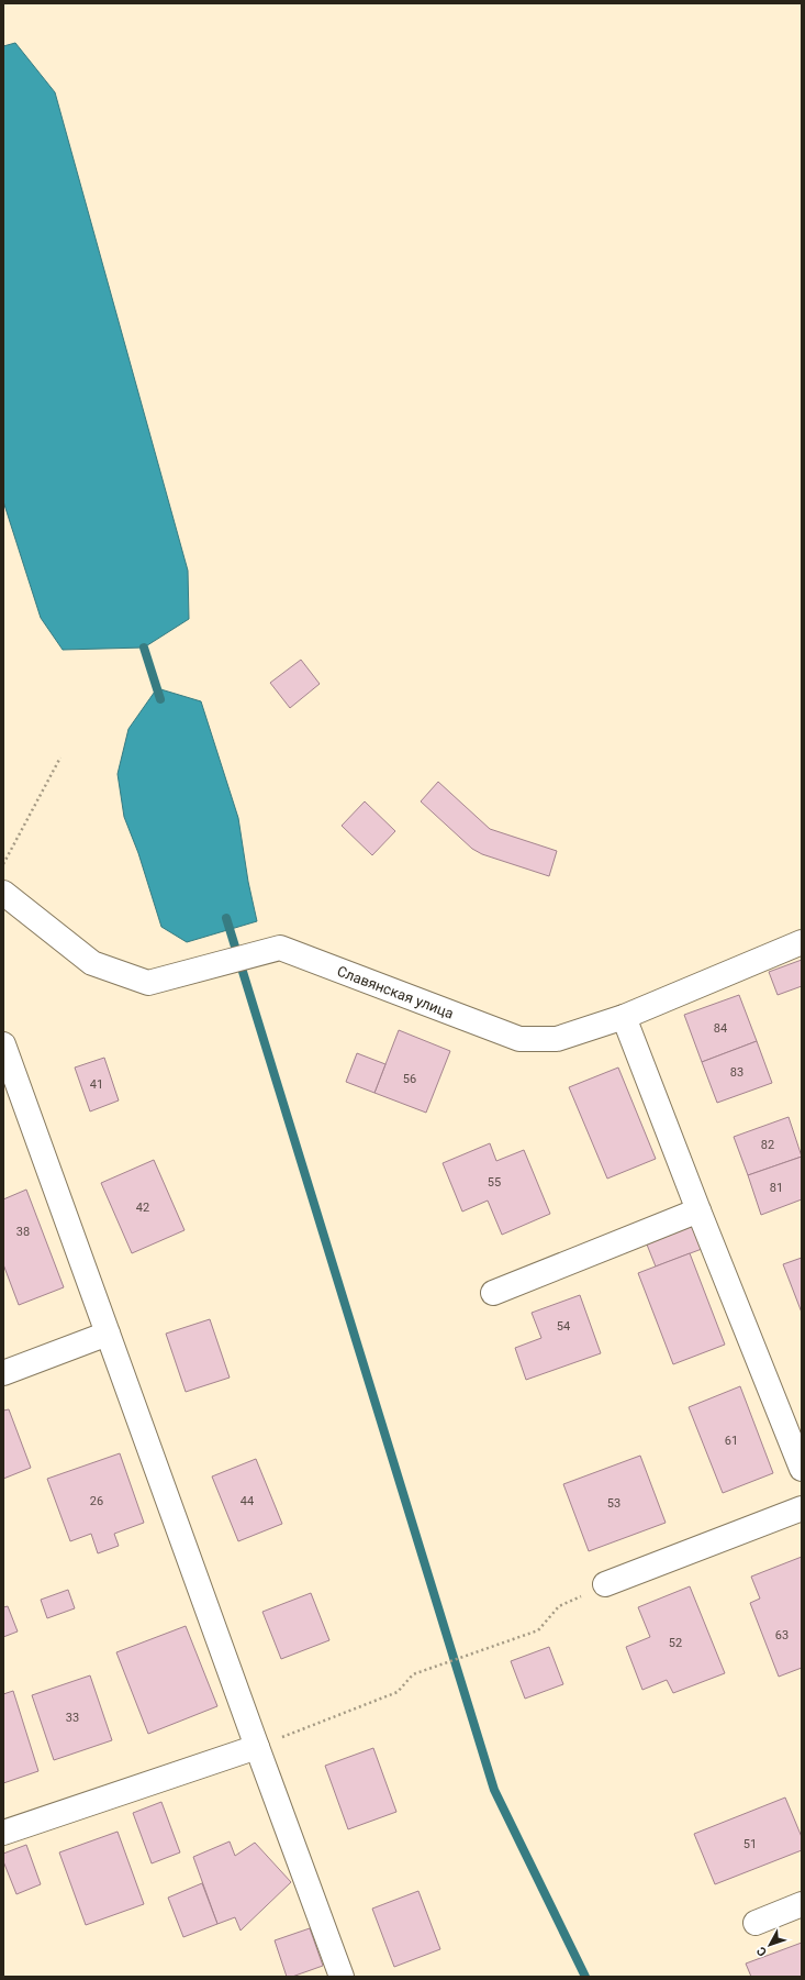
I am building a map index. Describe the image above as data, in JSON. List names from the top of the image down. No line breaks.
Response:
{"streets":{"street":["Славянская улица"]},"house_numbers":["84","83","56","41","82","55","81","42","38","54","61","26","44","53","63","52","33","51"],"north":"bottom left"}
